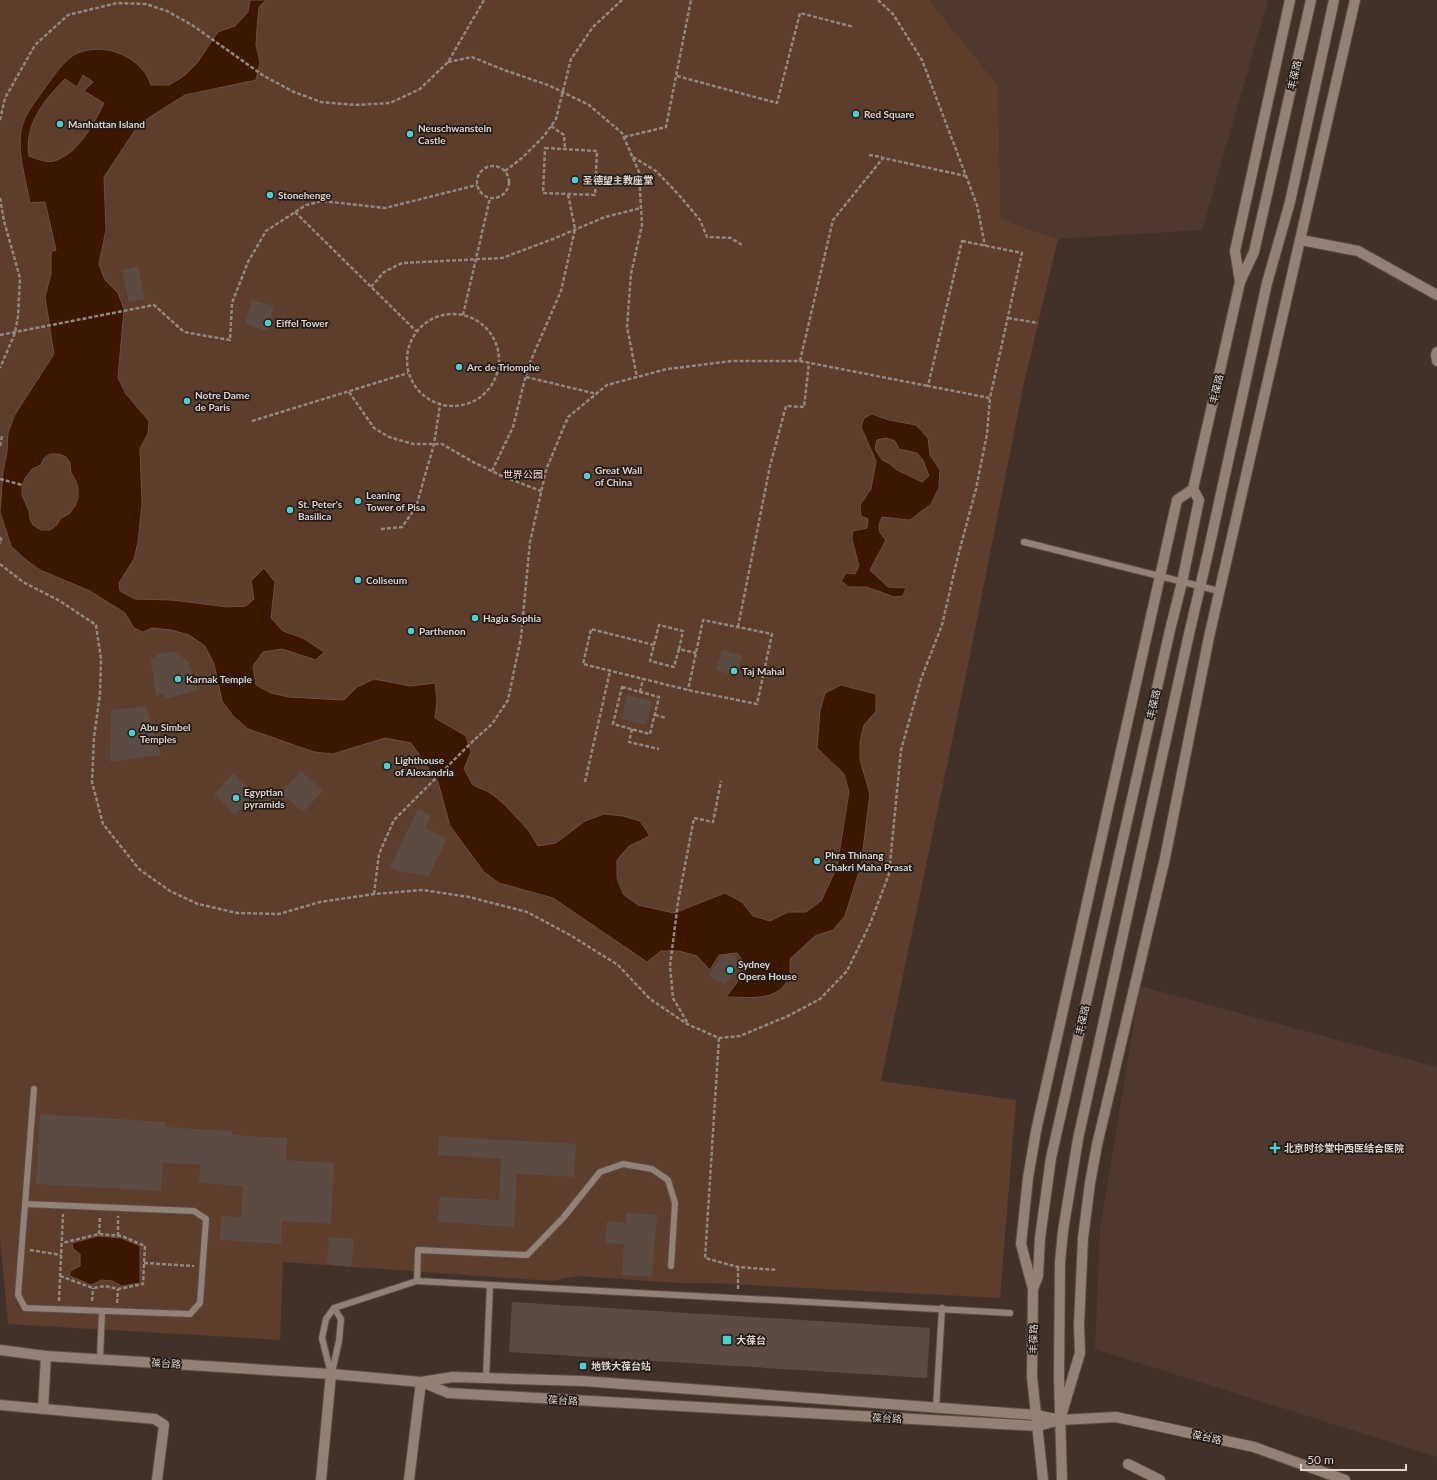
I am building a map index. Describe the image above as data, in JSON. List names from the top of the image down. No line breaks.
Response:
{"streets":{"street":["丰葆路","葆台路"]},"crossings":[["丰葆路","葆台路"]],"parks":["世界公园"],"places":{"other":["Red Square","Manhattan Island","Neuschwanstein Castle","圣德望主教座堂","Stonehenge","Eiffel Tower","Arc de Triomphe","Notre Dame de Paris","Great Wall of China","Leaning Tower of Pisa","St. Peter's Basilica","Coliseum","Hagia Sophia","Parthenon","Taj Mahal","Karnak Temple","Abu Simbel Temples","Lighthouse of Alexandria","Egyptian pyramids","Phra Thinang Chakri Maha Prasat","Sydney Opera House"],"health":["北京时珍堂中西医结合医院"],"transit":["大葆台","地铁大葆台站"]},"scale_bar":"50 m"}
